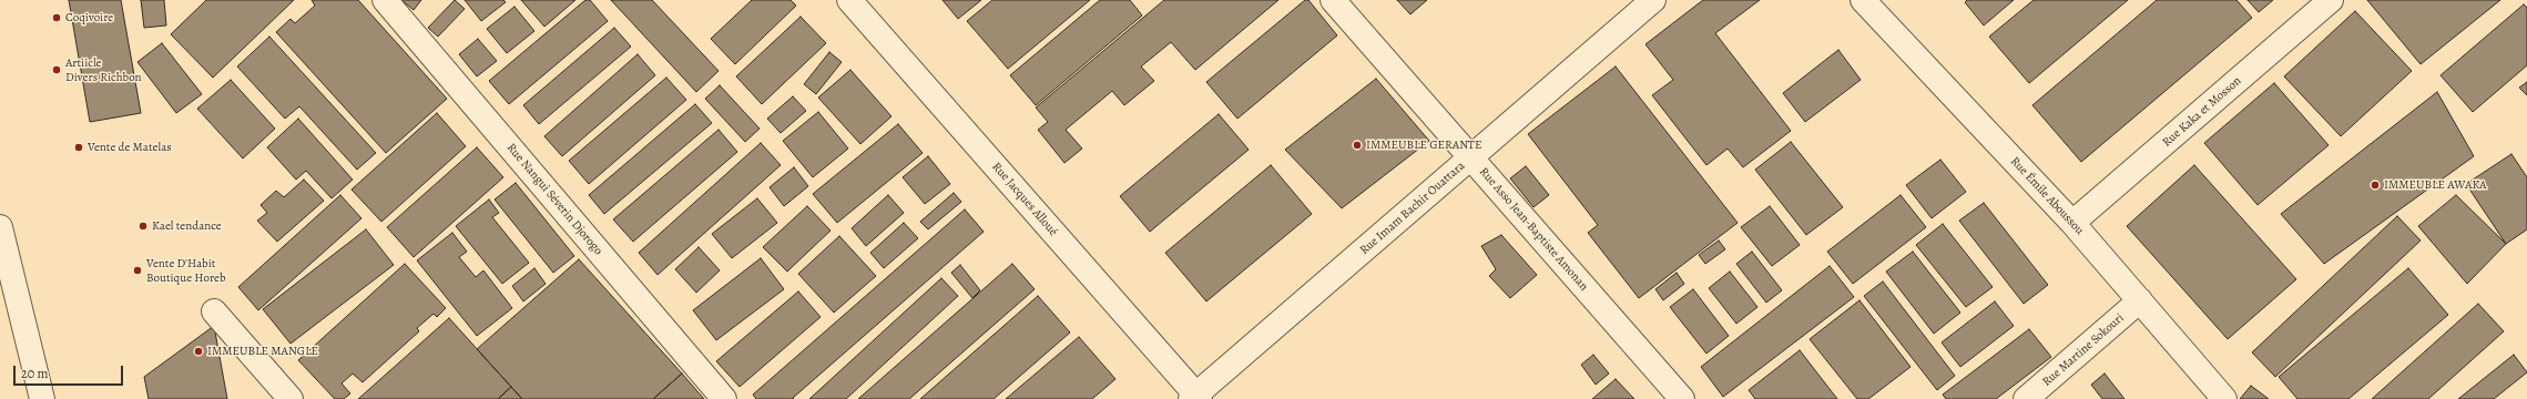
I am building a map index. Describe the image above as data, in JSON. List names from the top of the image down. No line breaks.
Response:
{"streets":{"street":["Rue Kaka et Mosson","Rue Émile Aboussou","Rue Nangui Séverin Djorogo","Rue Jacques Alloué","Rue Imam Bachir Ouattara","Rue Asso Jean-Baptiste Amonan","Rue Martine Sokouri"]},"crossings":[["Rue Kaka et Mosson","Rue Émile Aboussou"],["Rue Émile Aboussou","Rue Martine Sokouri"],["Rue Jacques Alloué","Rue Imam Bachir Ouattara"],["Rue Imam Bachir Ouattara","Rue Asso Jean-Baptiste Amonan"]],"places":["Coqivoire","Artiicle Divers Richbon","IMMEUBLE GERANTE","Vente de Matelas","IMMEUBLE AWAKA","Kael tendance","Vente D'Habit Boutique Horeb","IMMEUBLE MANGLE"],"scale_bar":"20 m"}
